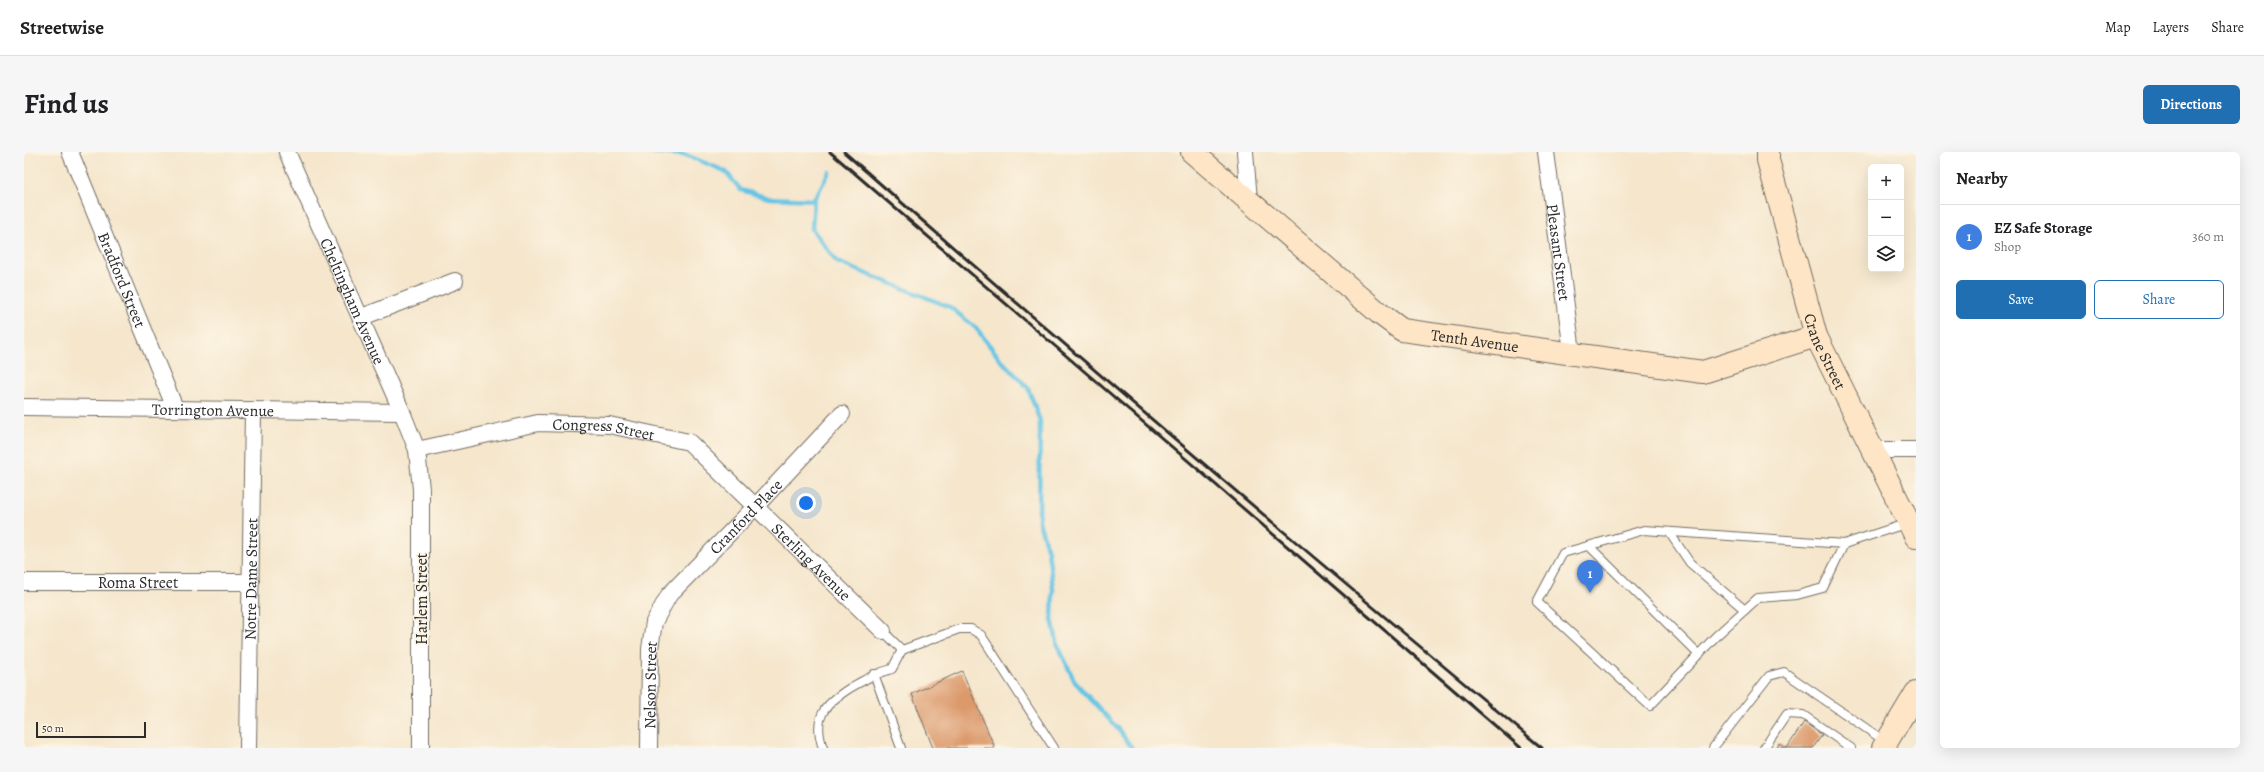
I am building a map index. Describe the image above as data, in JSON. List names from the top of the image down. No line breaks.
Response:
{"streets":{"street":["Pleasant Street","Bradford Street","Cheltingham Avenue","Tenth Avenue","Crane Street","Torrington Avenue","Congress Street","Cranford Place","Sterling Avenue","Notre Dame Street","Roma Street","Harlem Street","Nelson Street"]},"crossings":[["Pleasant Street","Tenth Avenue"],["Bradford Street","Torrington Avenue"],["Cheltingham Avenue","Torrington Avenue"],["Cheltingham Avenue","Congress Street"],["Cheltingham Avenue","Harlem Street"],["Tenth Avenue","Crane Street"],["Torrington Avenue","Notre Dame Street"],["Congress Street","Sterling Avenue"],["Congress Street","Harlem Street"],["Cranford Place","Sterling Avenue"],["Cranford Place","Nelson Street"],["Notre Dame Street","Roma Street"]],"scale_bar":"50 m","page":{"header":"Streetwise","nav":["Map","Layers","Share"],"title":"Find us","buttons":["Directions",["Save","Share"]],"heading":"Nearby","map_buttons":["+","−"],"list":[{"mark":"1","name":"EZ Safe Storage","note":"Shop","value":"360 m"}],"pins":"1","scale":"50 m"}}
